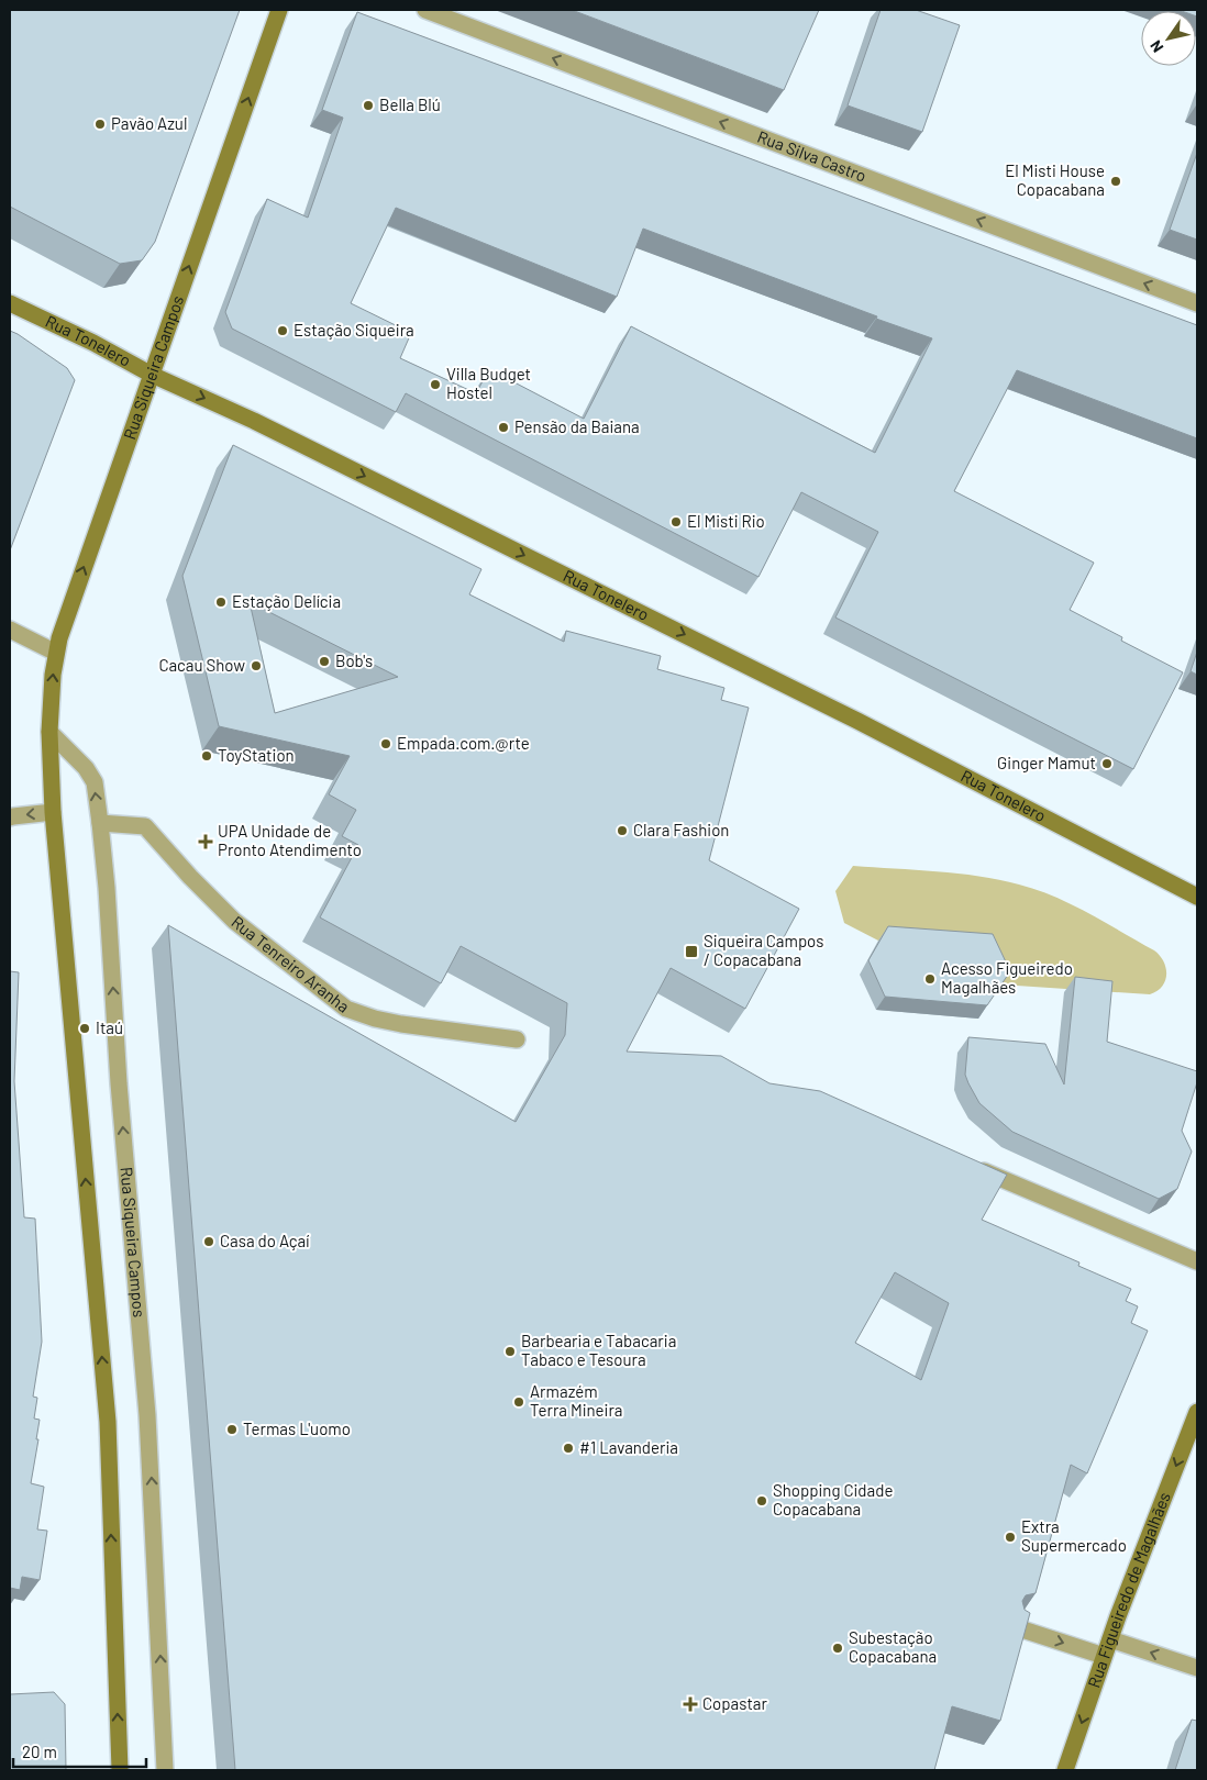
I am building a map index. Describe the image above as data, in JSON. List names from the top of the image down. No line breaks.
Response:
{"streets":{"main road":["Rua Tonelero","Rua Siqueira Campos","Rua Figueiredo de Magalhães"],"street":["Rua Silva Castro","Rua Tenreiro Aranha"]},"crossings":[["Rua Tonelero","Rua Siqueira Campos"],["Rua Siqueira Campos","Rua Tenreiro Aranha"]],"one_way":["Rua Silva Castro","Rua Tonelero","Rua Siqueira Campos","Rua Figueiredo de Magalhães"],"places":{"other":["Bella Blú","Pavão Azul","El Misti House Copacabana","Estação Siqueira","Villa Budget Hostel","Pensão da Baiana","El Misti Rio","Estação Delícia","Bob's","Cacau Show","Empada.com.@rte","ToyStation","Ginger Mamut","Clara Fashion","Acesso Figueiredo Magalhães","Itaú","Casa do Açaí","Barbearia e Tabacaria Tabaco e Tesoura","Armazém Terra Mineira","Termas L'uomo","#1 Lavanderia","Shopping Cidade Copacabana","Extra Supermercado","Subestação Copacabana"],"health":["UPA Unidade de Pronto Atendimento","Copastar"],"transit":["Siqueira Campos / Copacabana"]},"scale_bar":"20 m","north":"bottom left"}
